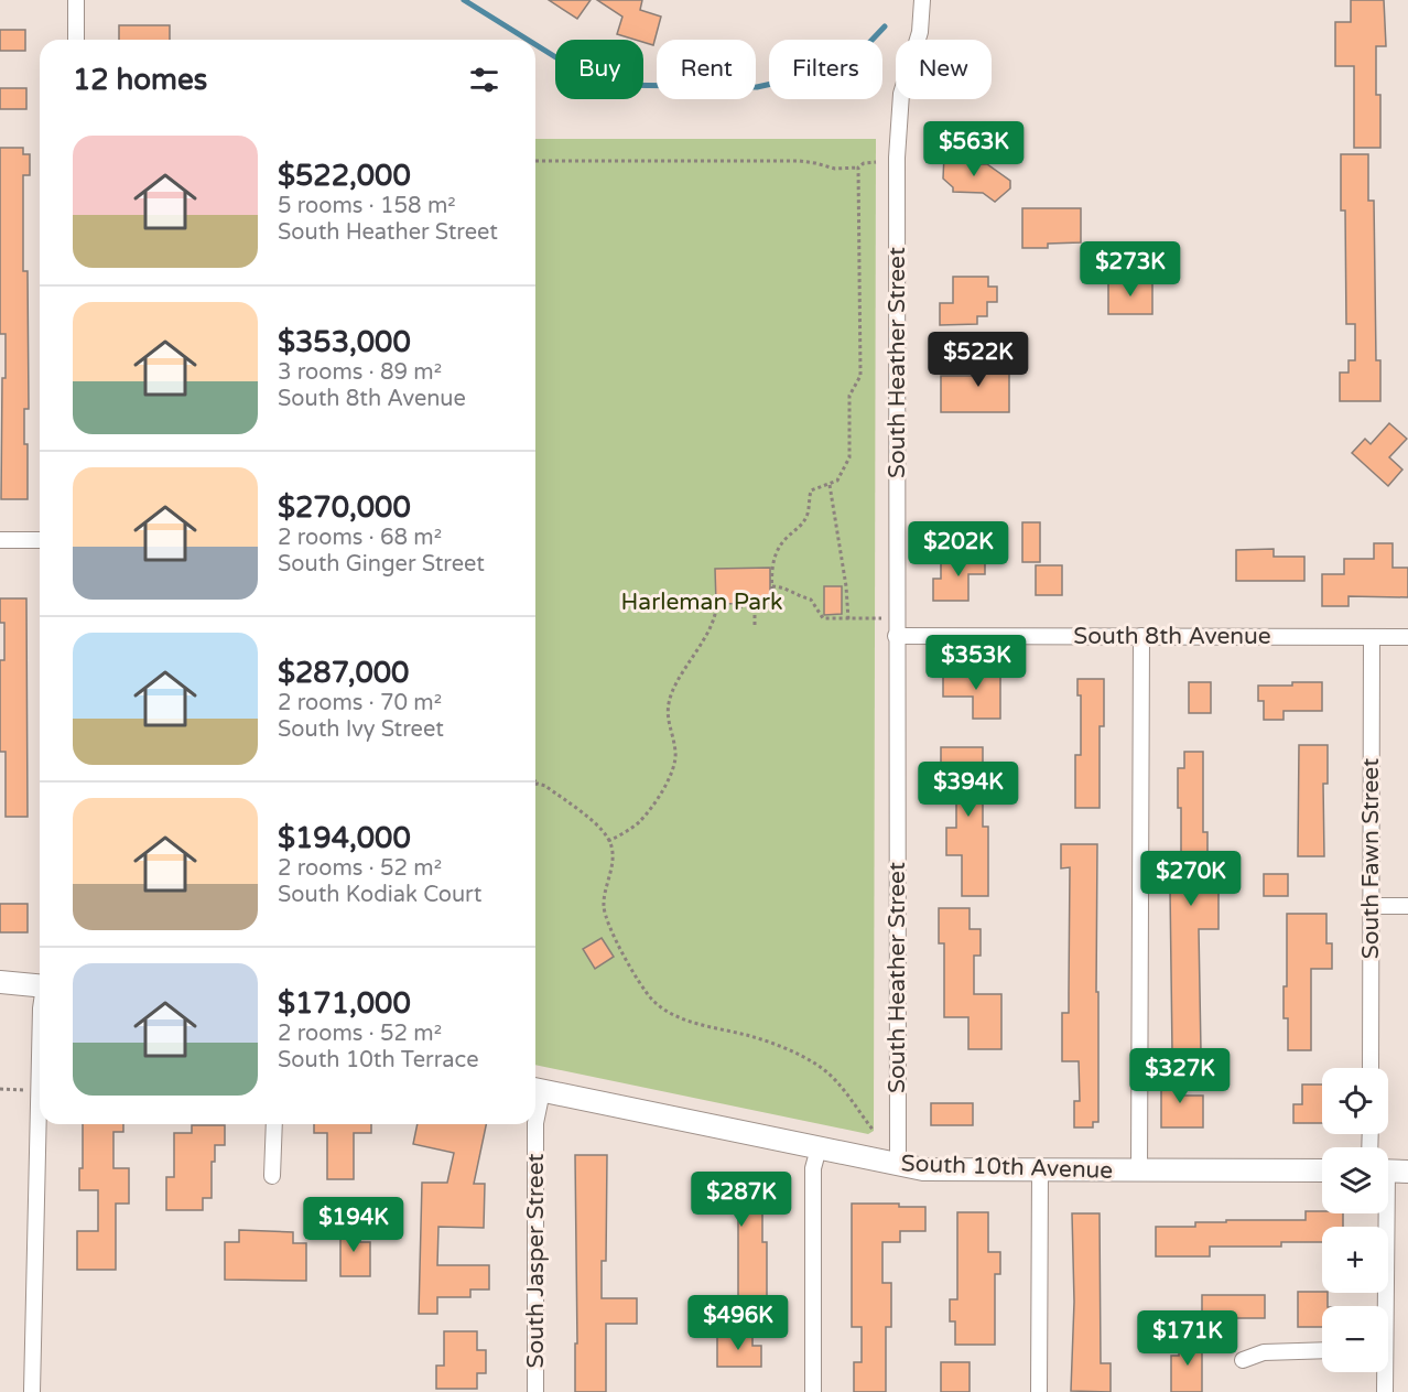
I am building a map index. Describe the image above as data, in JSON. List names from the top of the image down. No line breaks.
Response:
{"streets":{"main road":["South 10th Avenue"],"street":["South Heather Street","South 8th Avenue","South Fawn Street","South Jasper Street"]},"crossings":[["South Heather Street","South 8th Avenue"],["South Heather Street","South 10th Avenue"],["South 8th Avenue","South Fawn Street"],["South 10th Avenue","South Jasper Street"]],"parks":["Harleman Park"],"page":{"chip":["Buy","Rent","Filters","New"],"heading":"12 homes","list":[{"name":"$522,000","note":"5 rooms · 158 m² · South Heather Street"},{"name":"$353,000","note":"3 rooms · 89 m² · South 8th Avenue"},{"name":"$270,000","note":"2 rooms · 68 m² · South Ginger Street"},{"name":"$287,000","note":"2 rooms · 70 m² · South Ivy Street"},{"name":"$194,000","note":"2 rooms · 52 m² · South Kodiak Court"},{"name":"$171,000","note":"2 rooms · 52 m² · South 10th Terrace"}],"price":["$563K","$273K","$522K","$202K","$353K","$394K","$270K","$327K","$287K","$194K","$496K","$171K"],"map_buttons":["+","−"]}}
